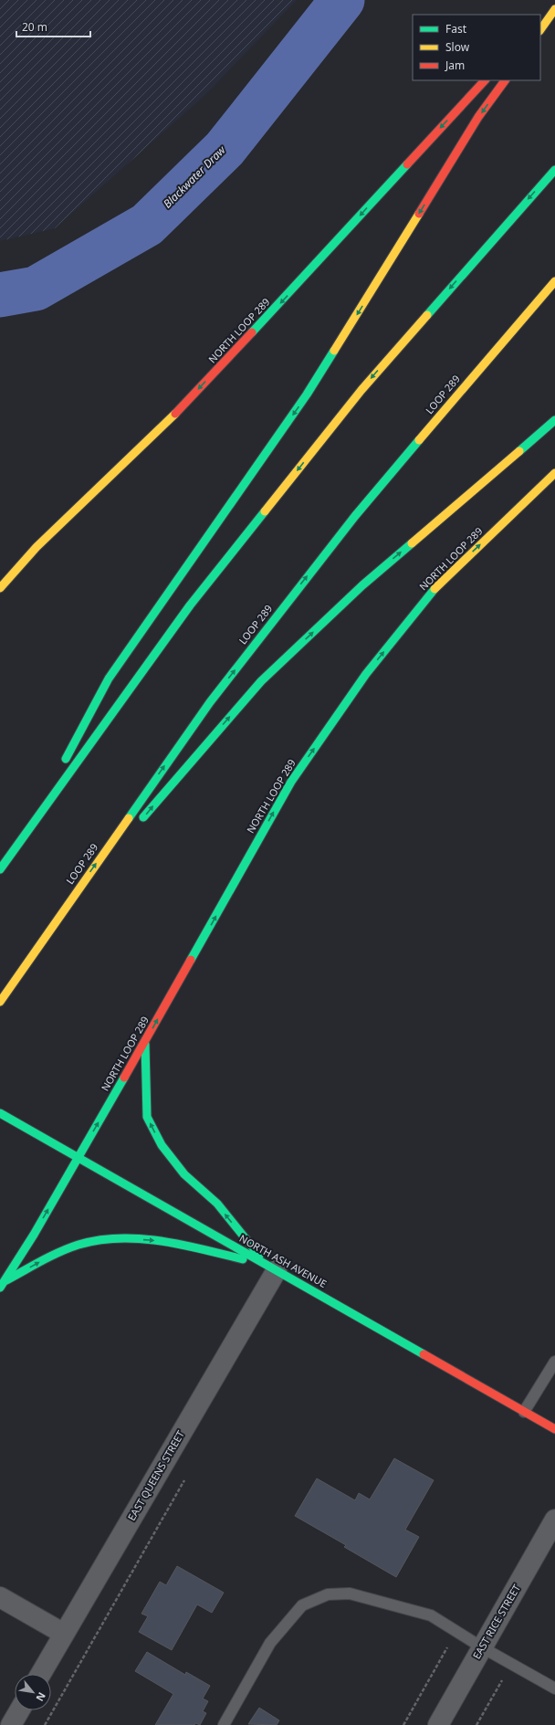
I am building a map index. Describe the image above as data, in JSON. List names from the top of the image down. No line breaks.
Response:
{"streets":{"main road":["NORTH LOOP 289","LOOP 289","NORTH ASH AVENUE"],"street":["EAST QUEENS STREET","EAST RICE STREET"]},"crossings":[["NORTH LOOP 289","NORTH ASH AVENUE"],["NORTH ASH AVENUE","EAST QUEENS STREET"]],"water":["Blackwater Draw"],"legend":["Fast","Slow","Jam"],"scale_bar":"20 m","north":"bottom right"}
